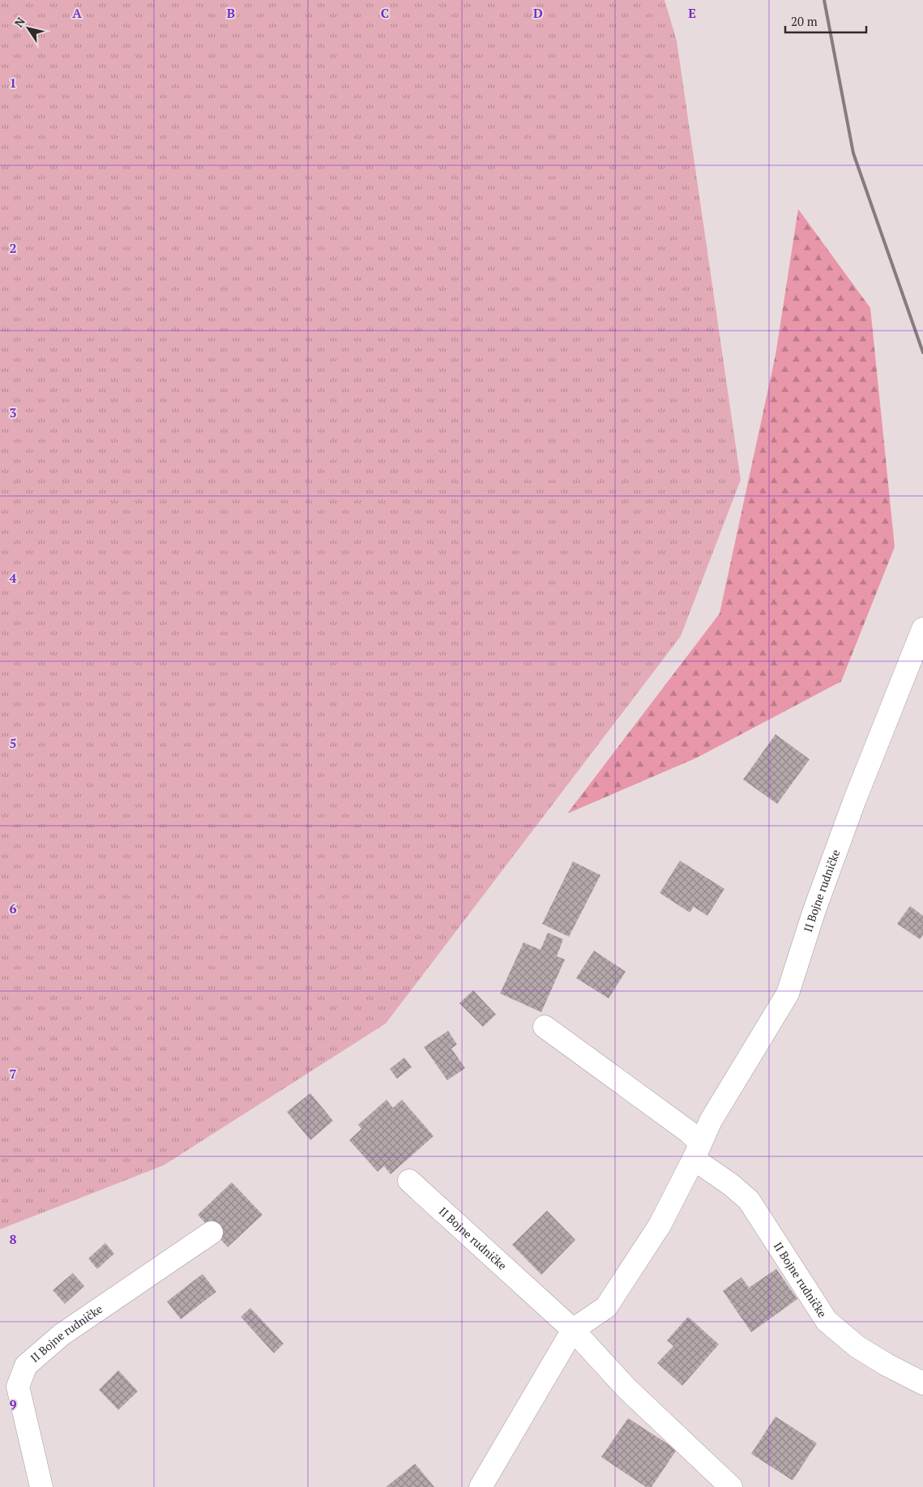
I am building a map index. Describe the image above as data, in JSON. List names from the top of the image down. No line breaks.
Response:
{"streets":{"street":["II Bojne rudničke"]},"scale_bar":"20 m","north":"top left","grid":{"columns":["A","B","C","D","E"],"rows":["1","2","3","4","5","6","7","8","9"]}}
